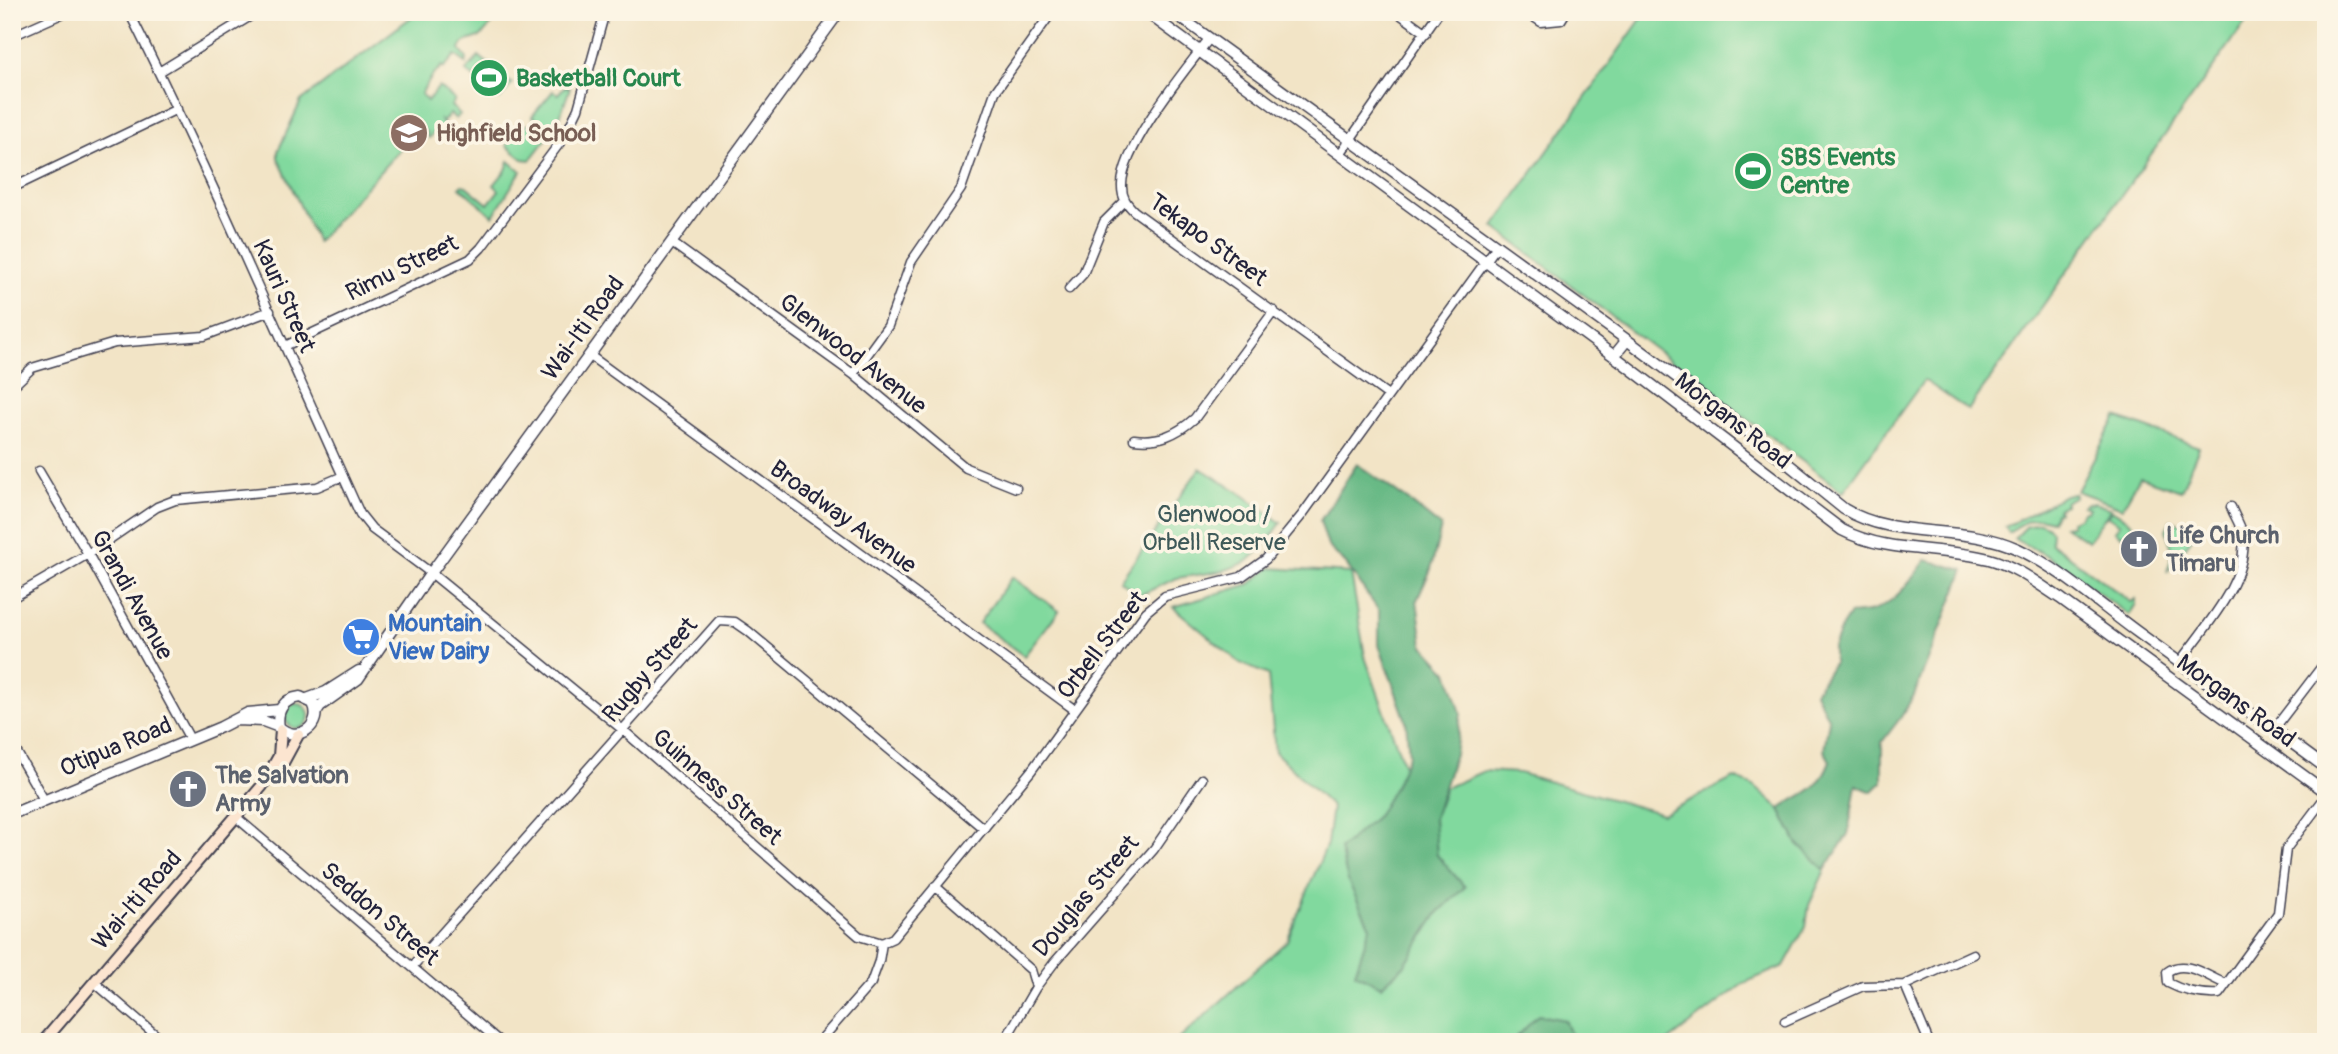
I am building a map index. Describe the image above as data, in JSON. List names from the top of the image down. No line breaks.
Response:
{"streets":{"main road":["Wai-Iti Road"],"street":["Tekapo Street","Rimu Street","Kauri Street","Glenwood Avenue","Morgans Road","Broadway Avenue","Grandi Avenue","Orbell Street","Rugby Street","Otipua Road","Guinness Street","Douglas Street","Seddon Street"]},"crossings":[["Tekapo Street","Morgans Road"],["Tekapo Street","Orbell Street"],["Rimu Street","Kauri Street"],["Kauri Street","Wai-Iti Road"],["Kauri Street","Guinness Street"],["Wai-Iti Road","Glenwood Avenue"],["Wai-Iti Road","Broadway Avenue"],["Wai-Iti Road","Otipua Road"],["Wai-Iti Road","Guinness Street"],["Wai-Iti Road","Seddon Street"],["Morgans Road","Orbell Street"],["Broadway Avenue","Orbell Street"],["Grandi Avenue","Otipua Road"],["Orbell Street","Rugby Street"],["Orbell Street","Guinness Street"],["Rugby Street","Guinness Street"],["Rugby Street","Seddon Street"]],"parks":["Glenwood / Orbell Reserve"],"places":{"sports":["Basketball Court","SBS Events Centre"],"school or university":["Highfield School"],"church":["Life Church Timaru","The Salvation Army"],"supermarket":["Mountain View Dairy"]}}
